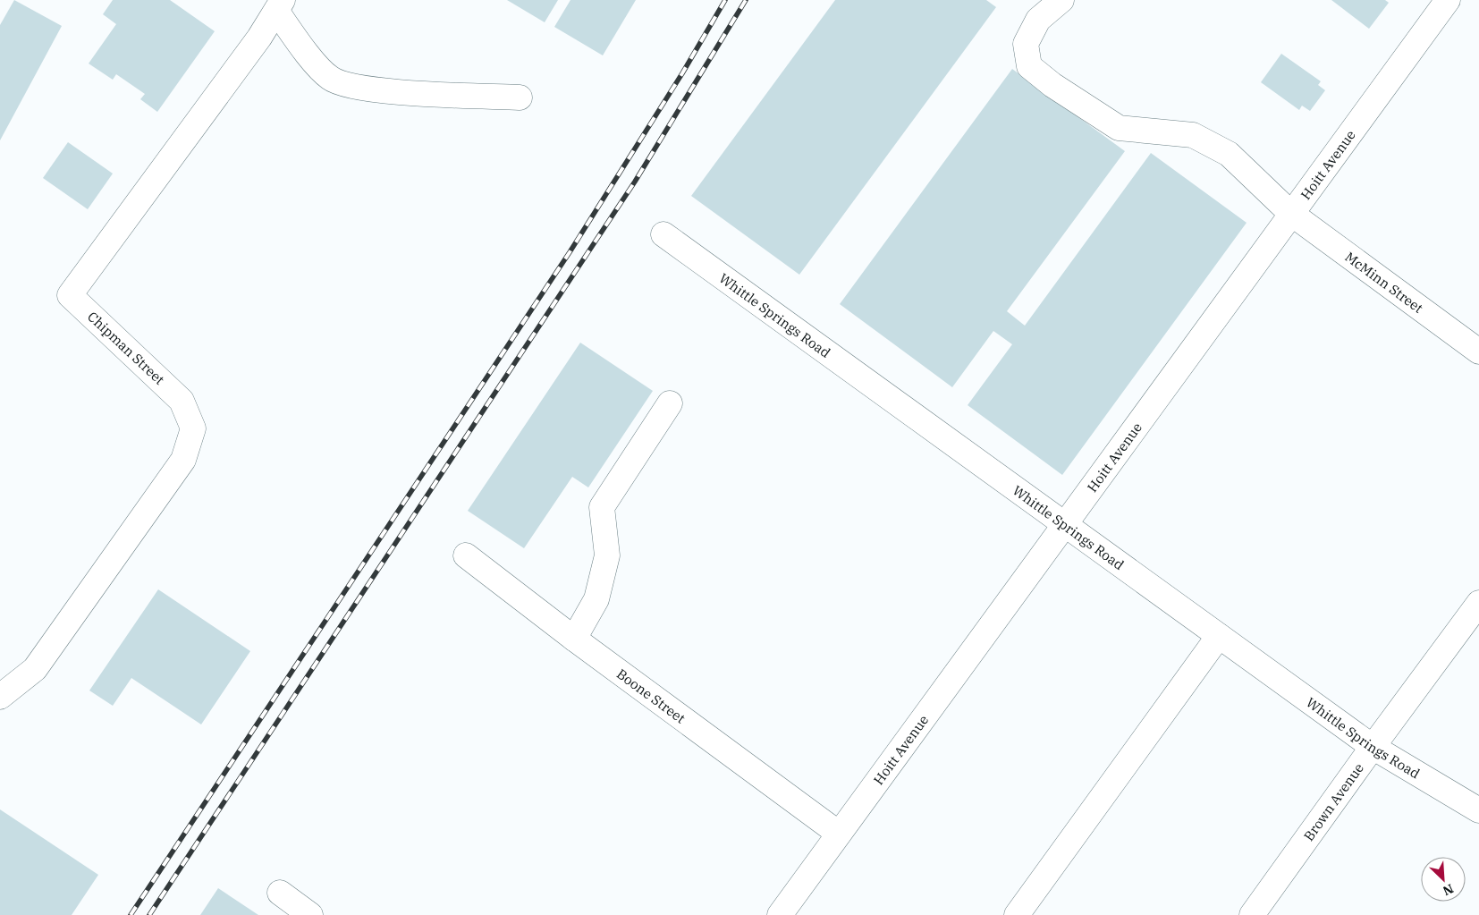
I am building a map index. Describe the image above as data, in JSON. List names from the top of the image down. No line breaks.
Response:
{"streets":{"street":["Hoitt Avenue","McMinn Street","Whittle Springs Road","Chipman Street","Boone Street","Brown Avenue"]},"crossings":[["Hoitt Avenue","McMinn Street"],["Hoitt Avenue","Whittle Springs Road"],["Hoitt Avenue","Boone Street"],["Whittle Springs Road","Brown Avenue"]],"north":"bottom right"}
